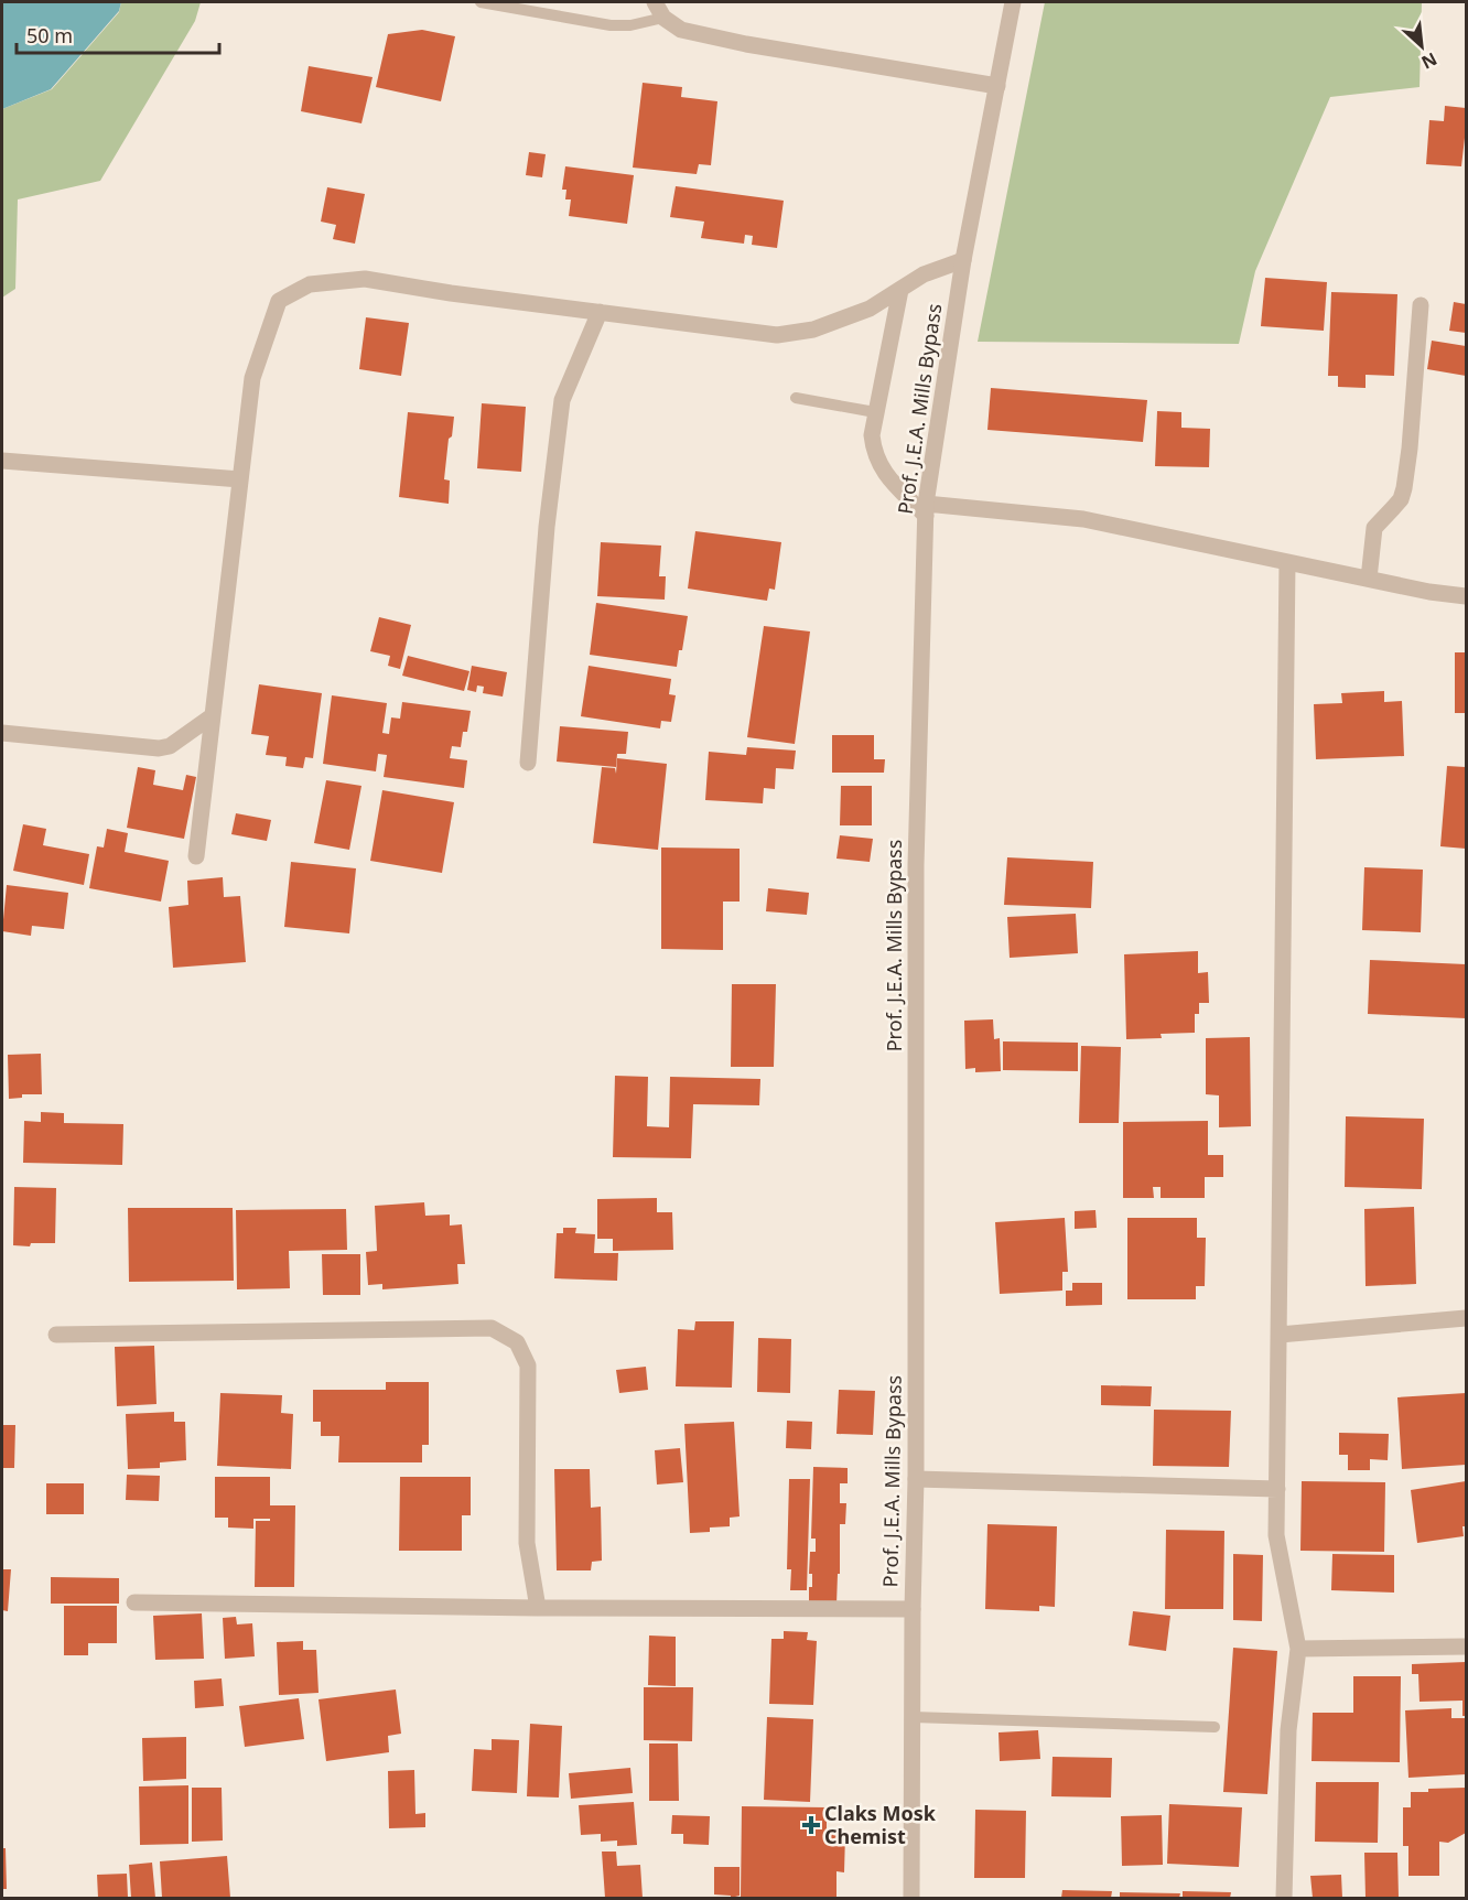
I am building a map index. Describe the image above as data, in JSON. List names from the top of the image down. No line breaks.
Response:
{"streets":{"street":["Prof. J.E.A. Mills Bypass"]},"places":{"health":["Claks Mosk Chemist"]},"scale_bar":"50 m","north":"bottom right"}
